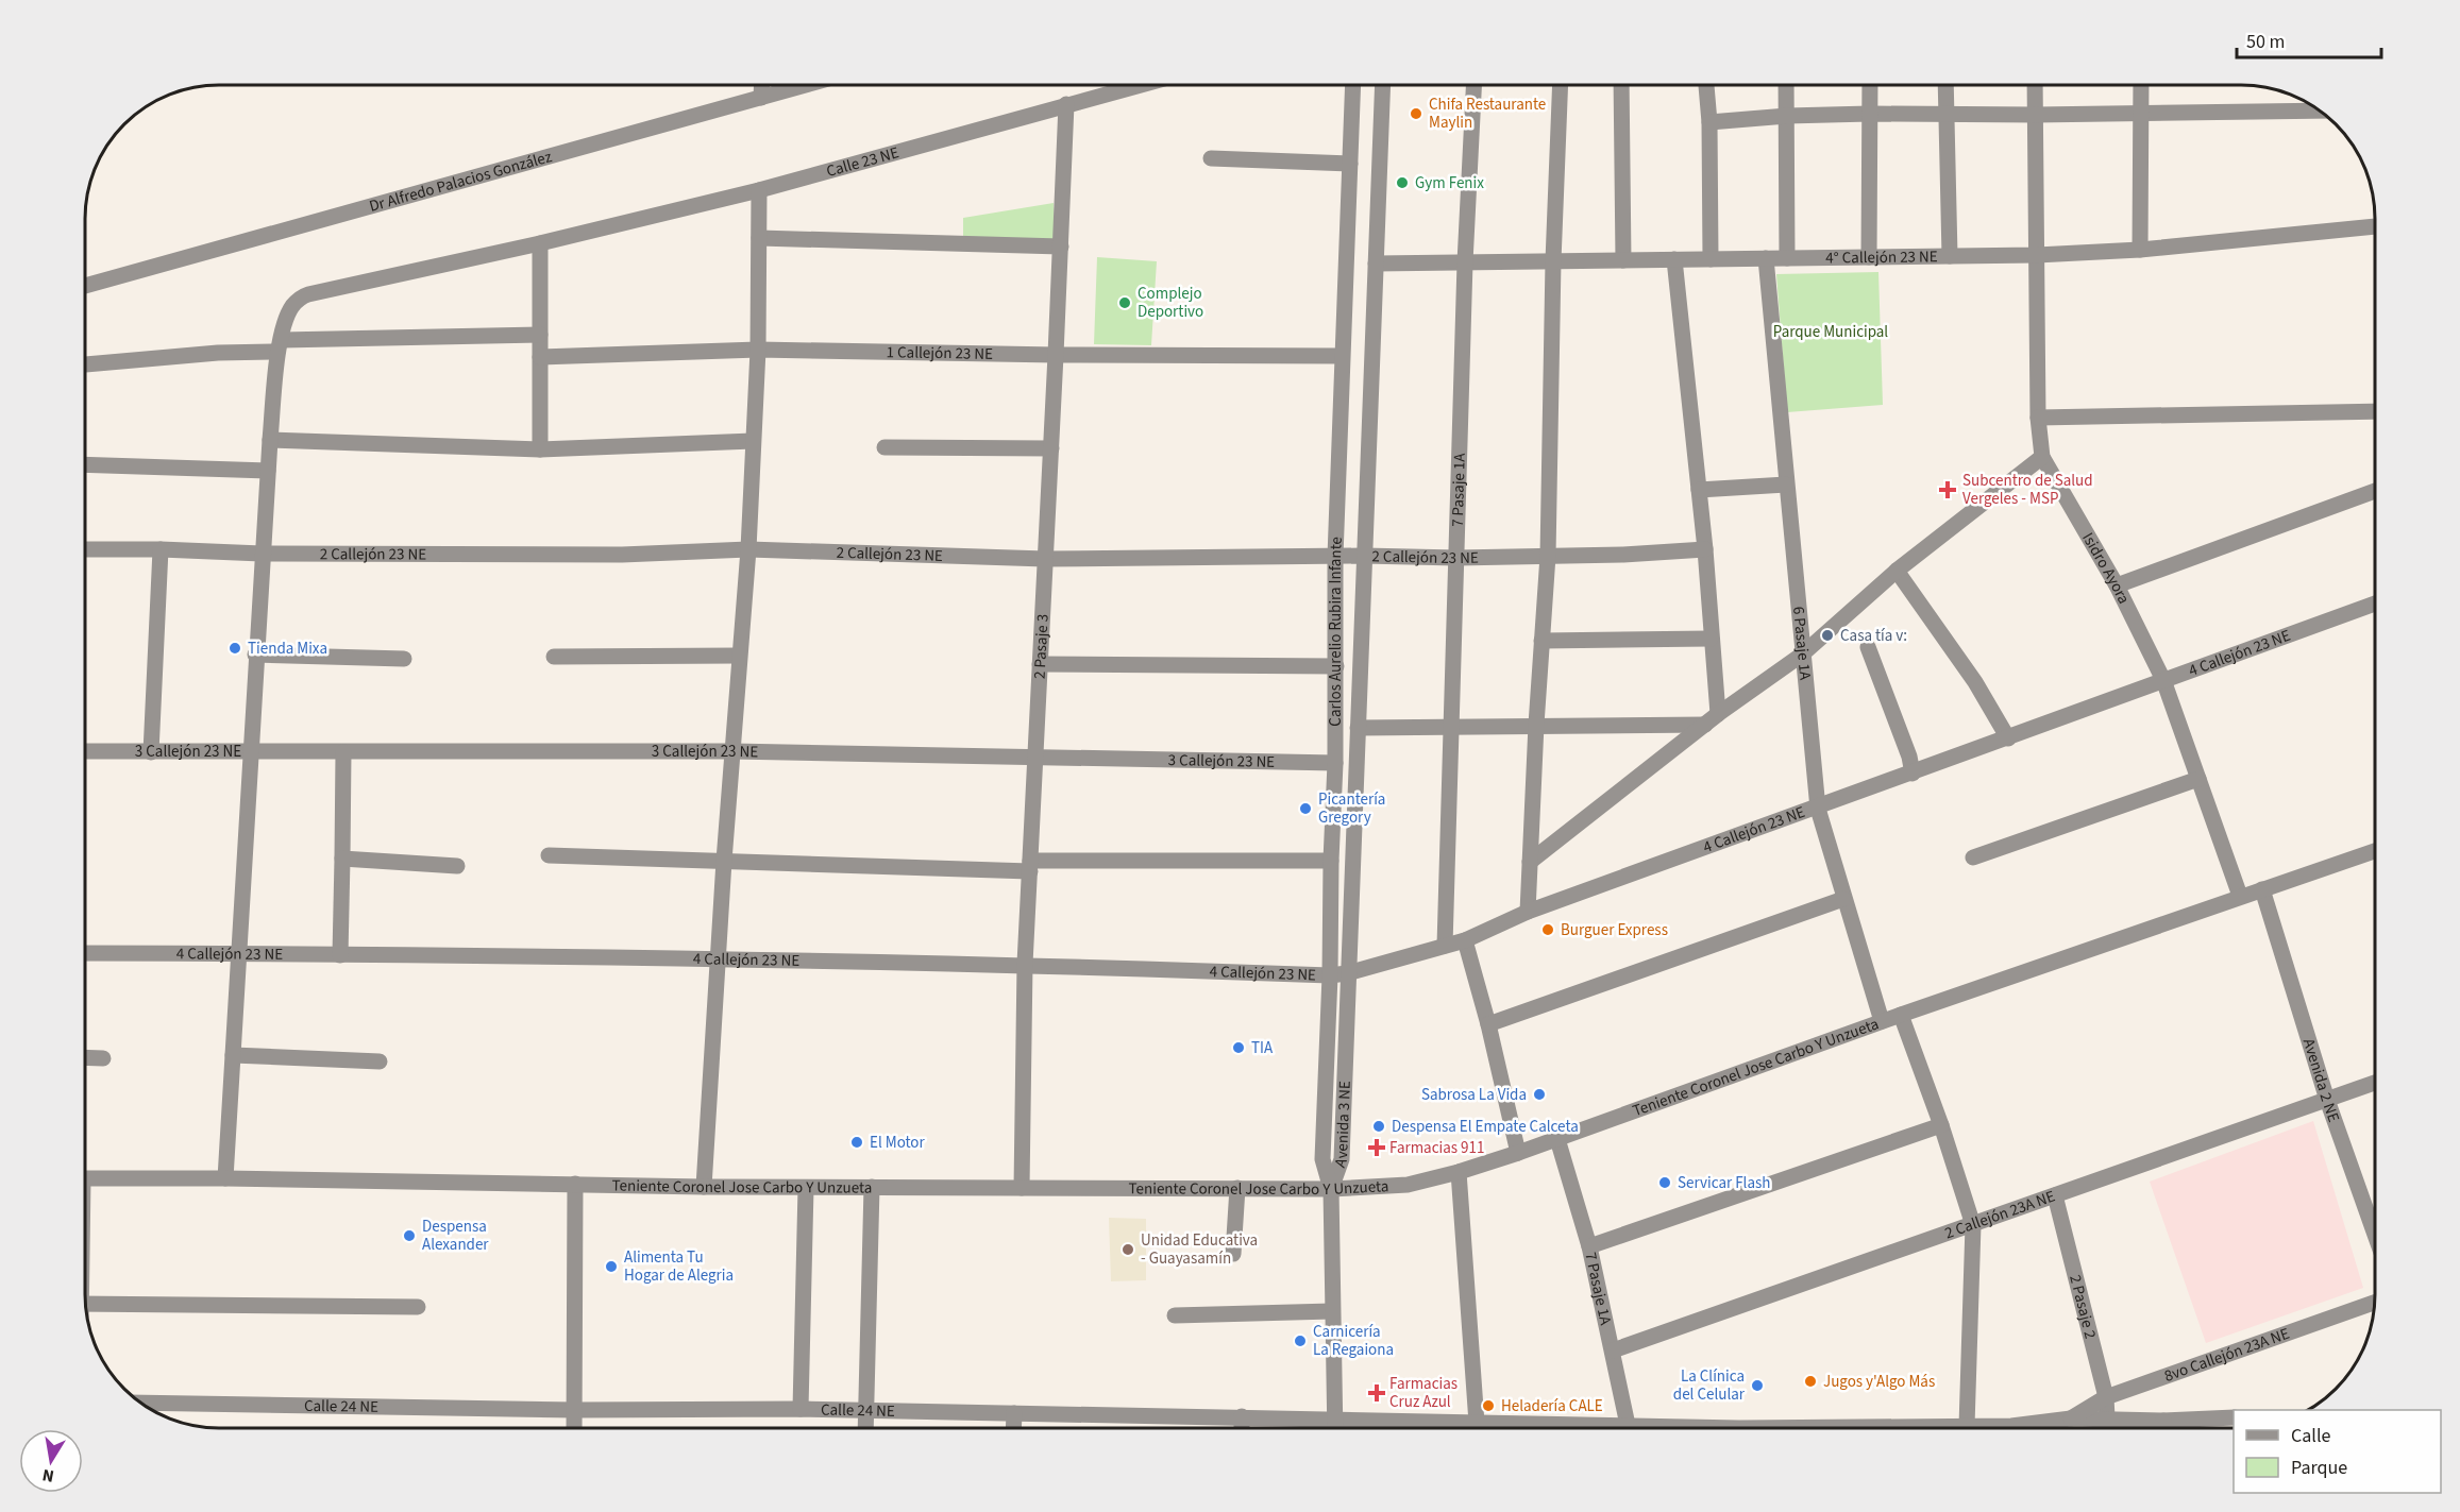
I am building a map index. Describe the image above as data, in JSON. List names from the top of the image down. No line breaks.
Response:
{"streets":{"street":["Calle 23 NE","Dr Alfredo Palacios González","4° Callejón 23 NE","1 Callejón 23 NE","7 Pasaje 1A","2 Callejón 23 NE","Isidro Ayora","Carlos Aurelio Rubira Infante","6 Pasaje 1A","2 Pasaje 3","4 Callejón 23 NE","3 Callejón 23 NE","Teniente Coronel Jose Carbo Y Unzueta","Avenida 2 NE","Avenida 3 NE","2 Callejón 23A NE","2 Pasaje 2","8vo Callejón 23A NE","Calle 24 NE"]},"crossings":[["Calle 23 NE","2 Callejón 23 NE"],["Calle 23 NE","2 Pasaje 3"],["Calle 23 NE","4 Callejón 23 NE"],["Calle 23 NE","3 Callejón 23 NE"],["Calle 23 NE","Teniente Coronel Jose Carbo Y Unzueta"],["4° Callejón 23 NE","7 Pasaje 1A"],["4° Callejón 23 NE","Isidro Ayora"],["4° Callejón 23 NE","Carlos Aurelio Rubira Infante"],["4° Callejón 23 NE","6 Pasaje 1A"],["1 Callejón 23 NE","Carlos Aurelio Rubira Infante"],["1 Callejón 23 NE","2 Pasaje 3"],["7 Pasaje 1A","2 Callejón 23 NE"],["7 Pasaje 1A","4 Callejón 23 NE"],["7 Pasaje 1A","Teniente Coronel Jose Carbo Y Unzueta"],["7 Pasaje 1A","2 Callejón 23A NE"],["2 Callejón 23 NE","Carlos Aurelio Rubira Infante"],["2 Callejón 23 NE","2 Pasaje 3"],["Isidro Ayora","4 Callejón 23 NE"],["Isidro Ayora","Teniente Coronel Jose Carbo Y Unzueta"],["Carlos Aurelio Rubira Infante","4 Callejón 23 NE"],["Carlos Aurelio Rubira Infante","3 Callejón 23 NE"],["Carlos Aurelio Rubira Infante","Teniente Coronel Jose Carbo Y Unzueta"],["Carlos Aurelio Rubira Infante","Avenida 3 NE"],["6 Pasaje 1A","4 Callejón 23 NE"],["6 Pasaje 1A","Teniente Coronel Jose Carbo Y Unzueta"],["2 Pasaje 3","4 Callejón 23 NE"],["2 Pasaje 3","3 Callejón 23 NE"],["2 Pasaje 3","Teniente Coronel Jose Carbo Y Unzueta"],["4 Callejón 23 NE","Avenida 3 NE"],["Teniente Coronel Jose Carbo Y Unzueta","Avenida 2 NE"],["Teniente Coronel Jose Carbo Y Unzueta","Avenida 3 NE"],["Avenida 2 NE","2 Callejón 23A NE"],["2 Callejón 23A NE","2 Pasaje 2"],["2 Pasaje 2","8vo Callejón 23A NE"],["2 Pasaje 2","Calle 24 NE"],["8vo Callejón 23A NE","Calle 24 NE"]],"parks":["Parque Municipal"],"places":{"other":["Chifa Restaurante Maylin","Gym Fenix","Complejo Deportivo","Casa tía v:","Tienda Mixa","Picantería Gregory","Burguer Express","TIA","Sabrosa La Vida","Despensa El Empate Calceta","El Motor","Servicar Flash","Despensa Alexander","Unidad Educativa - Guayasamín","Alimenta Tu Hogar de Alegria","Carnicería La Regaiona","Jugos y'Algo Más","La Clínica del Celular","Heladería CALE"],"health":["Subcentro de Salud Vergeles - MSP","Farmacias 911","Farmacias Cruz Azul"]},"legend":["Calle","Parque"],"scale_bar":"50 m","north":"bottom"}
